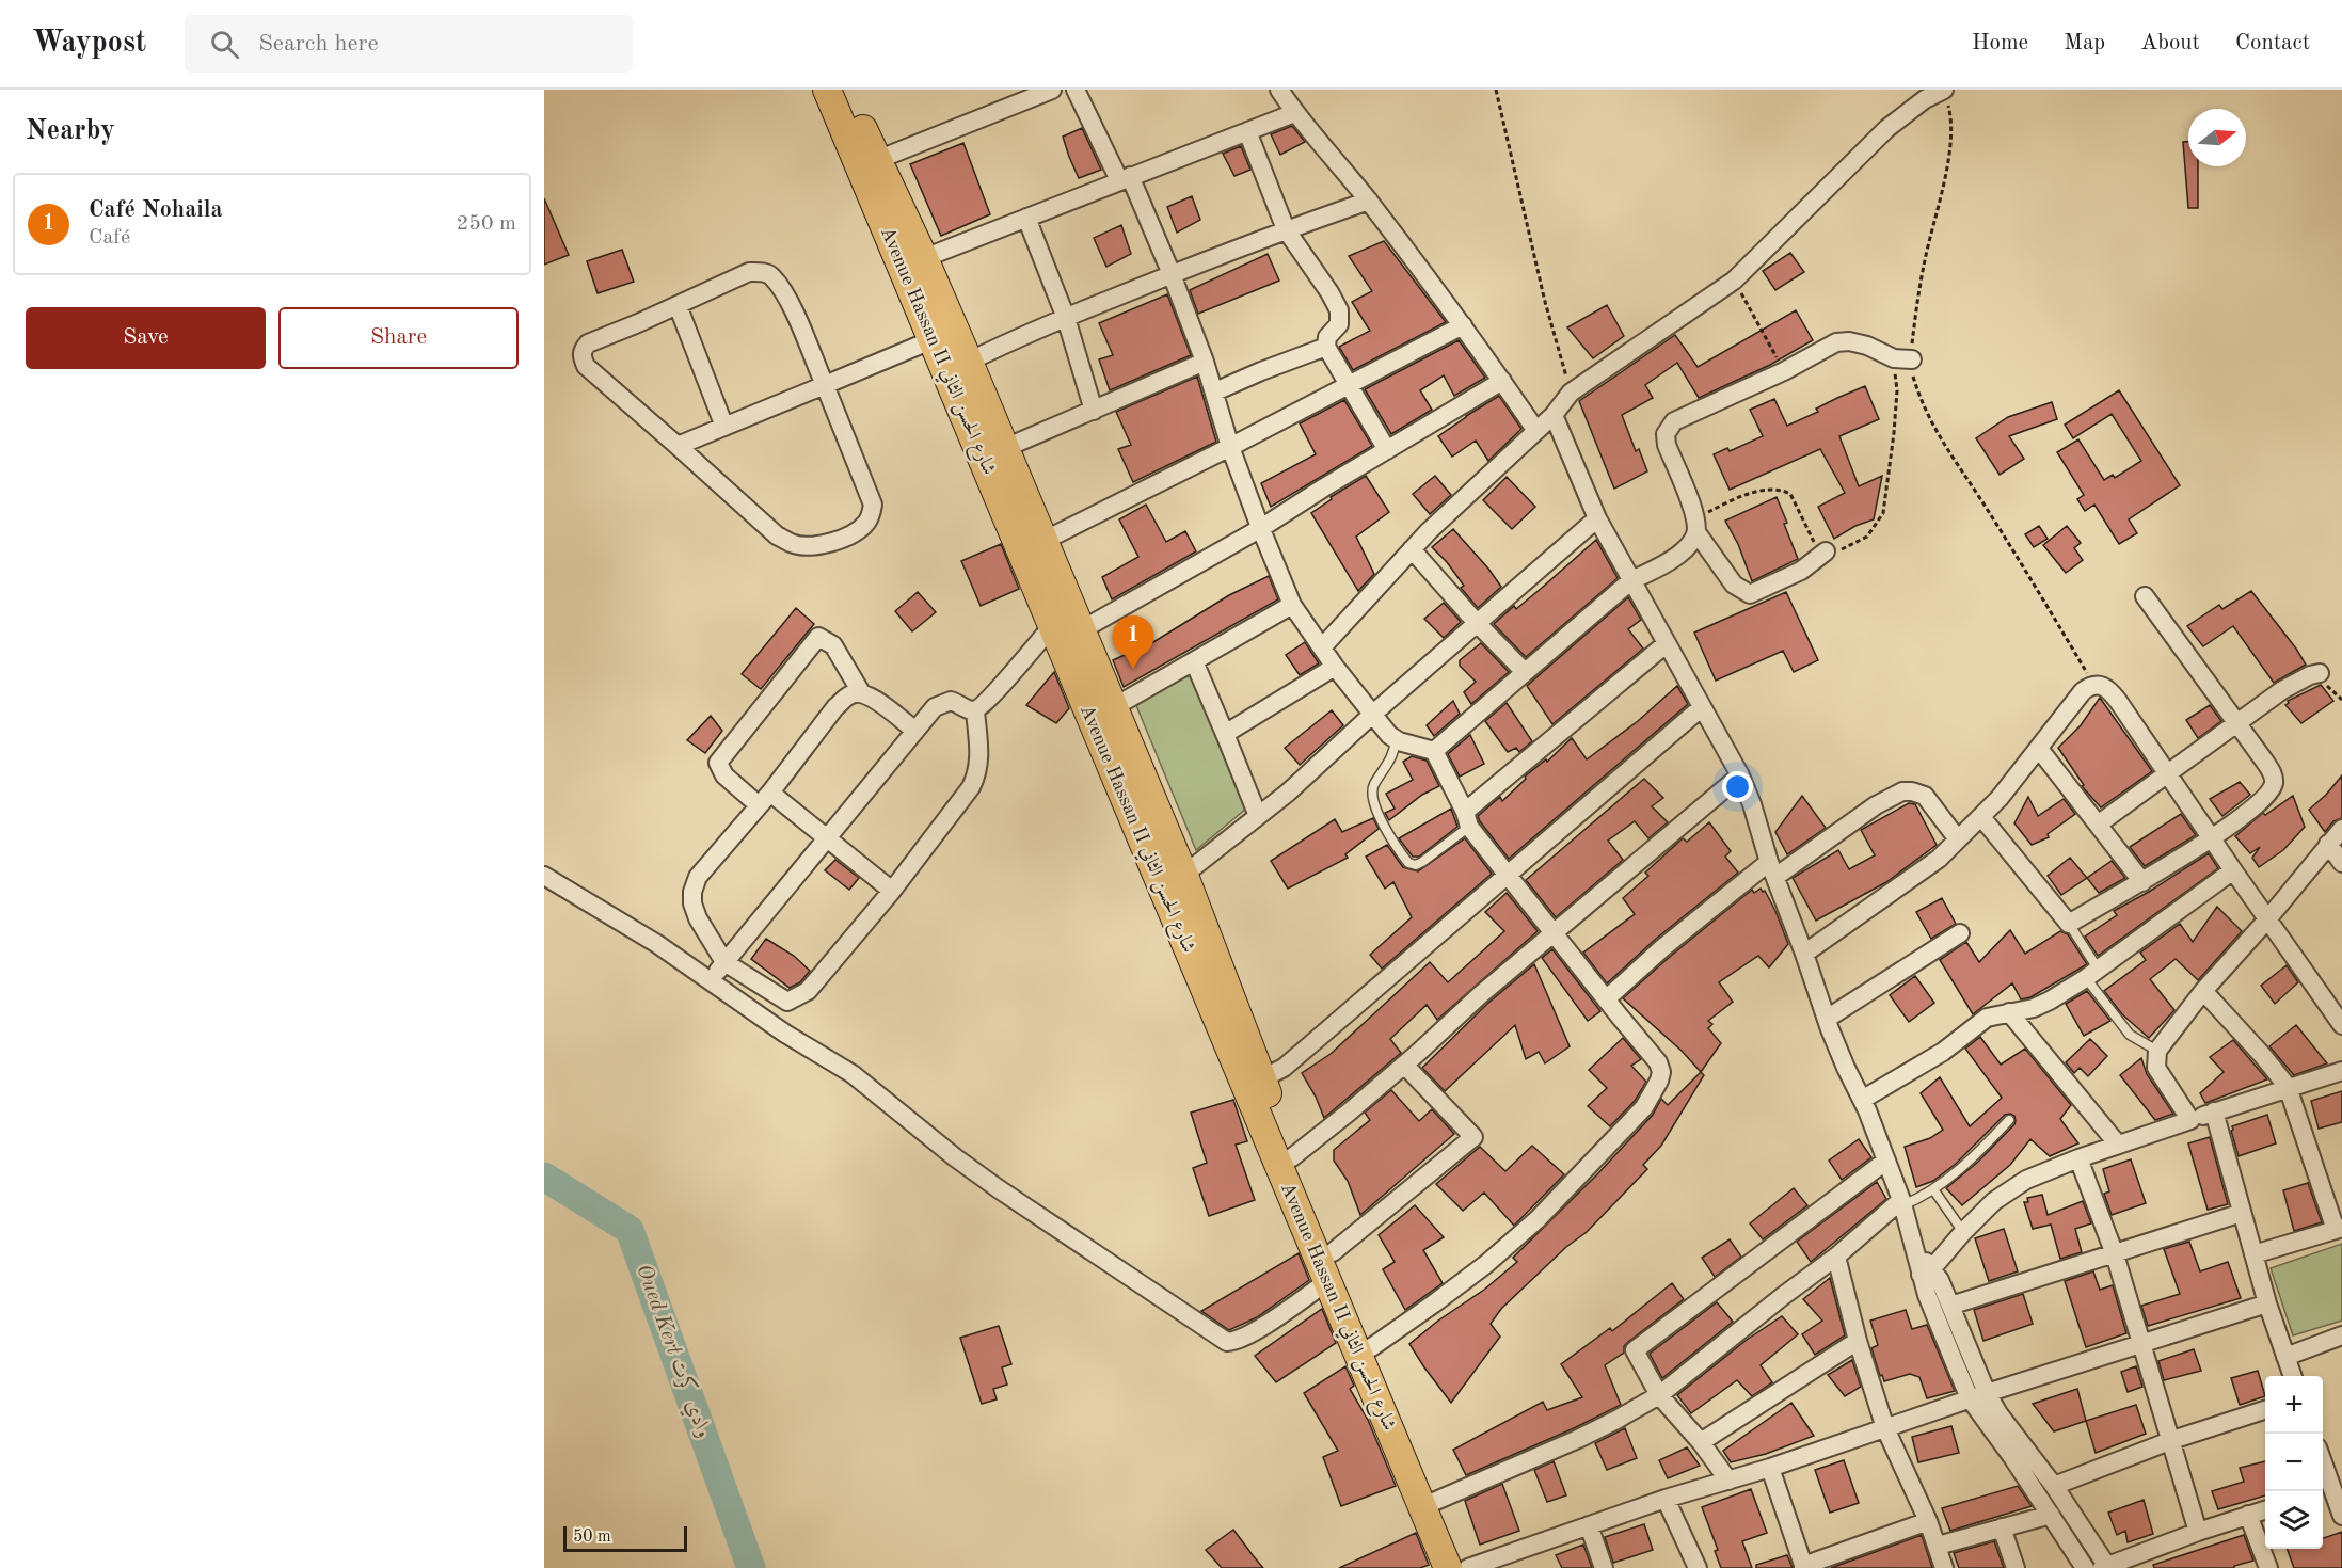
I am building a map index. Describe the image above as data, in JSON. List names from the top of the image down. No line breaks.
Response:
{"streets":{"main road":["Avenue Hassan II شارع الحسن الثاني"]},"water":["Oued Kert وادي كرت"],"scale_bar":"50 m","north":"right","page":{"header":"Waypost","search":"Search here","nav":["Home","Map","About","Contact"],"heading":"Nearby","list":[{"mark":"1","name":"Café Nohaila","note":"Café","value":"250 m"}],"buttons":["Save","Share"],"pins":"1","map_buttons":["+","−"],"scale":"50 m"}}
